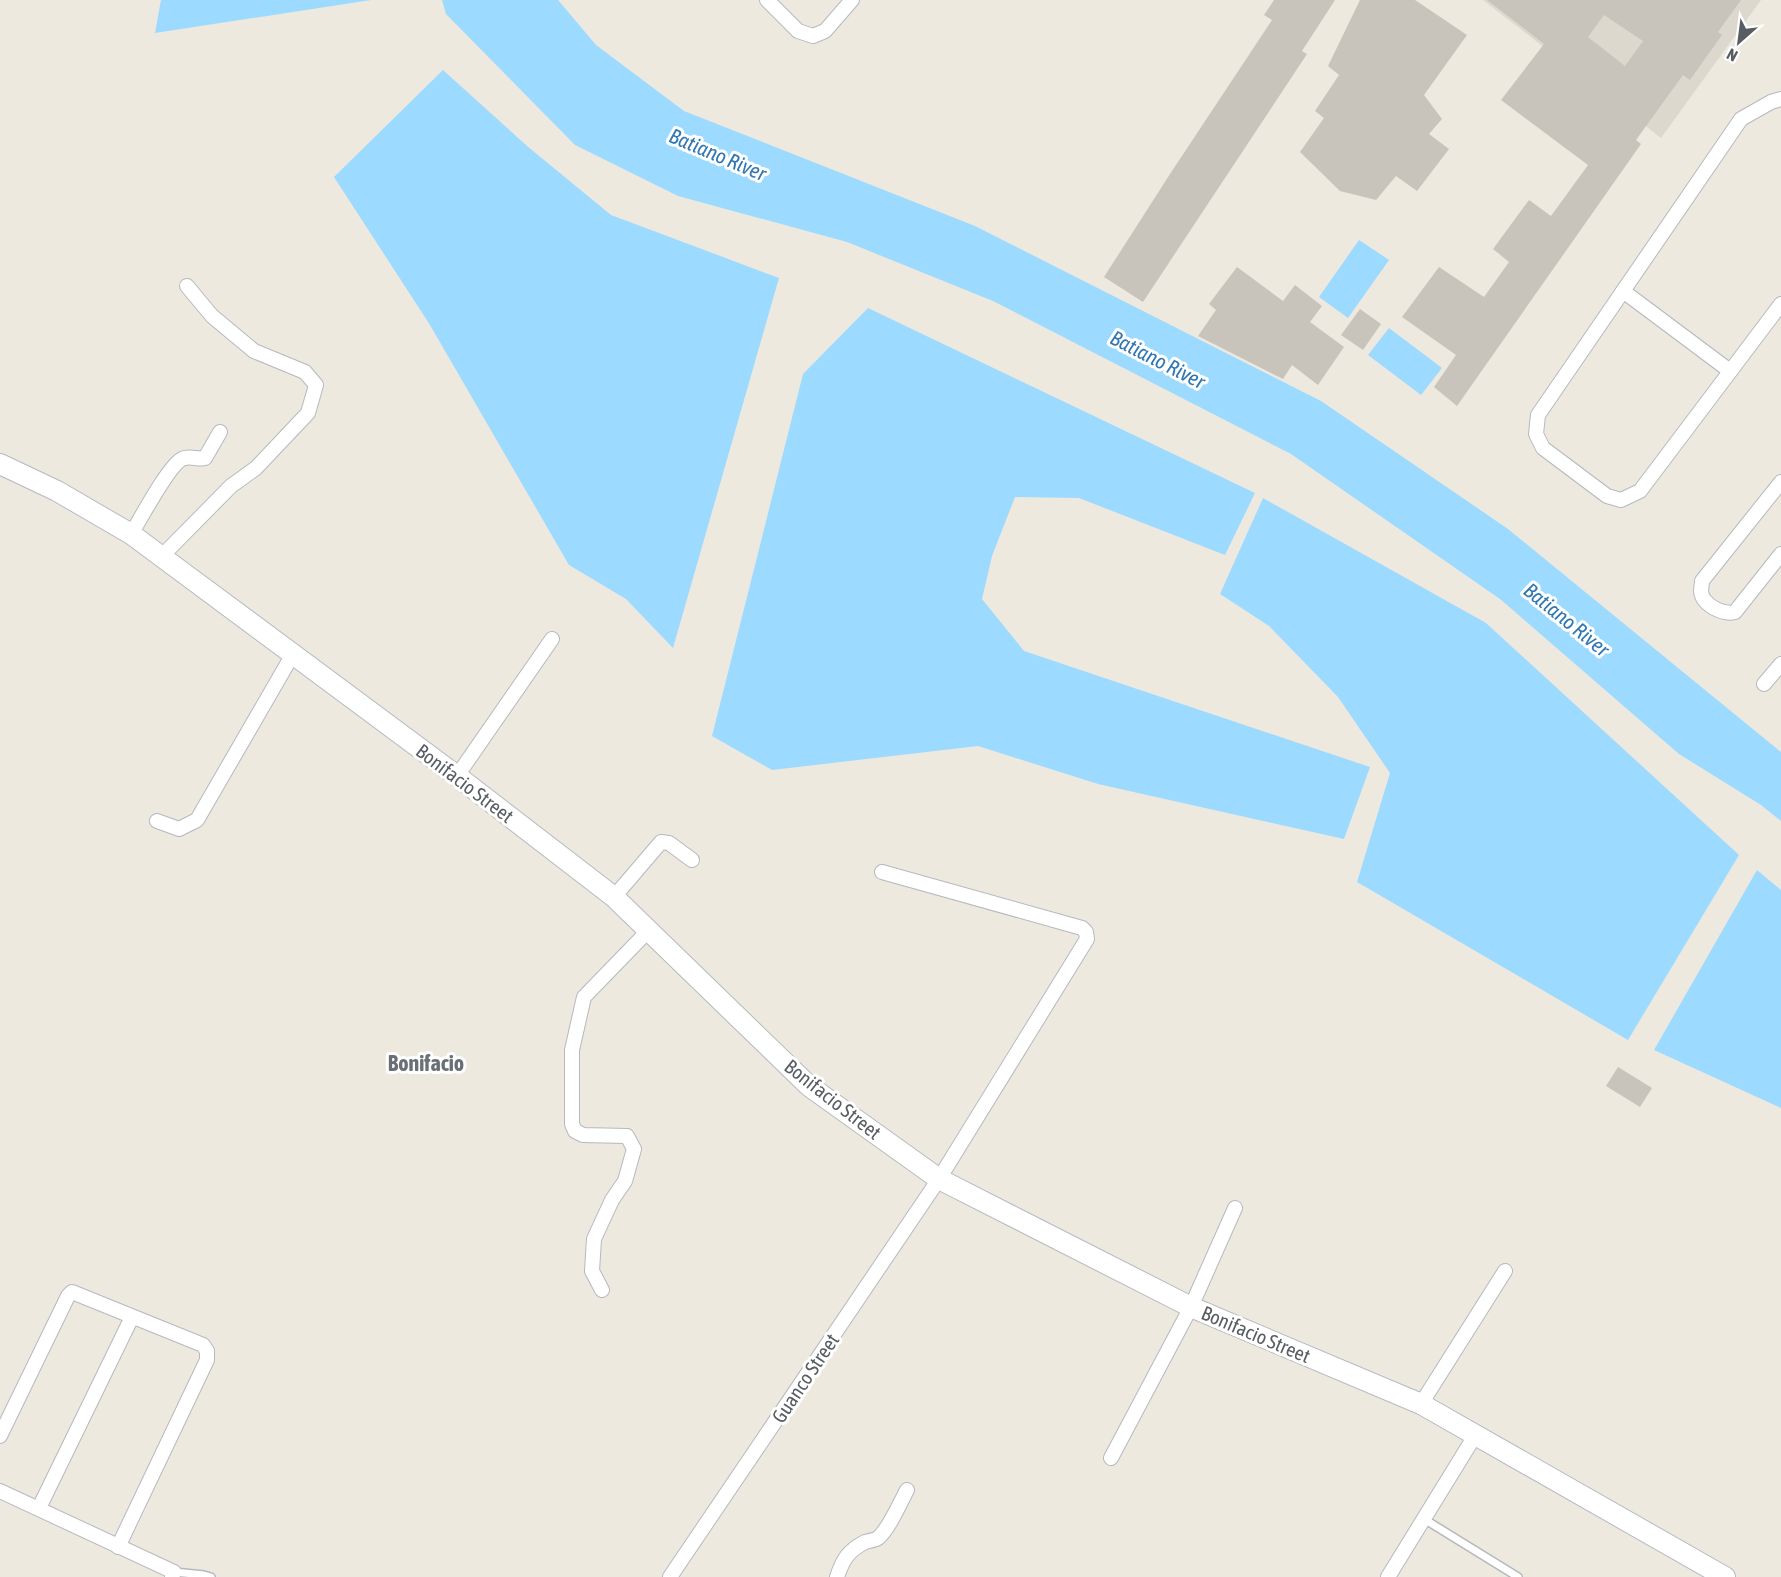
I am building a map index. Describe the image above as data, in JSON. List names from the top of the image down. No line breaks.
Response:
{"streets":{"street":["Bonifacio Street","Guanco Street"]},"crossings":[["Bonifacio Street","Guanco Street"]],"districts":["Bonifacio"],"water":["Batiano River"],"north":"bottom left"}
